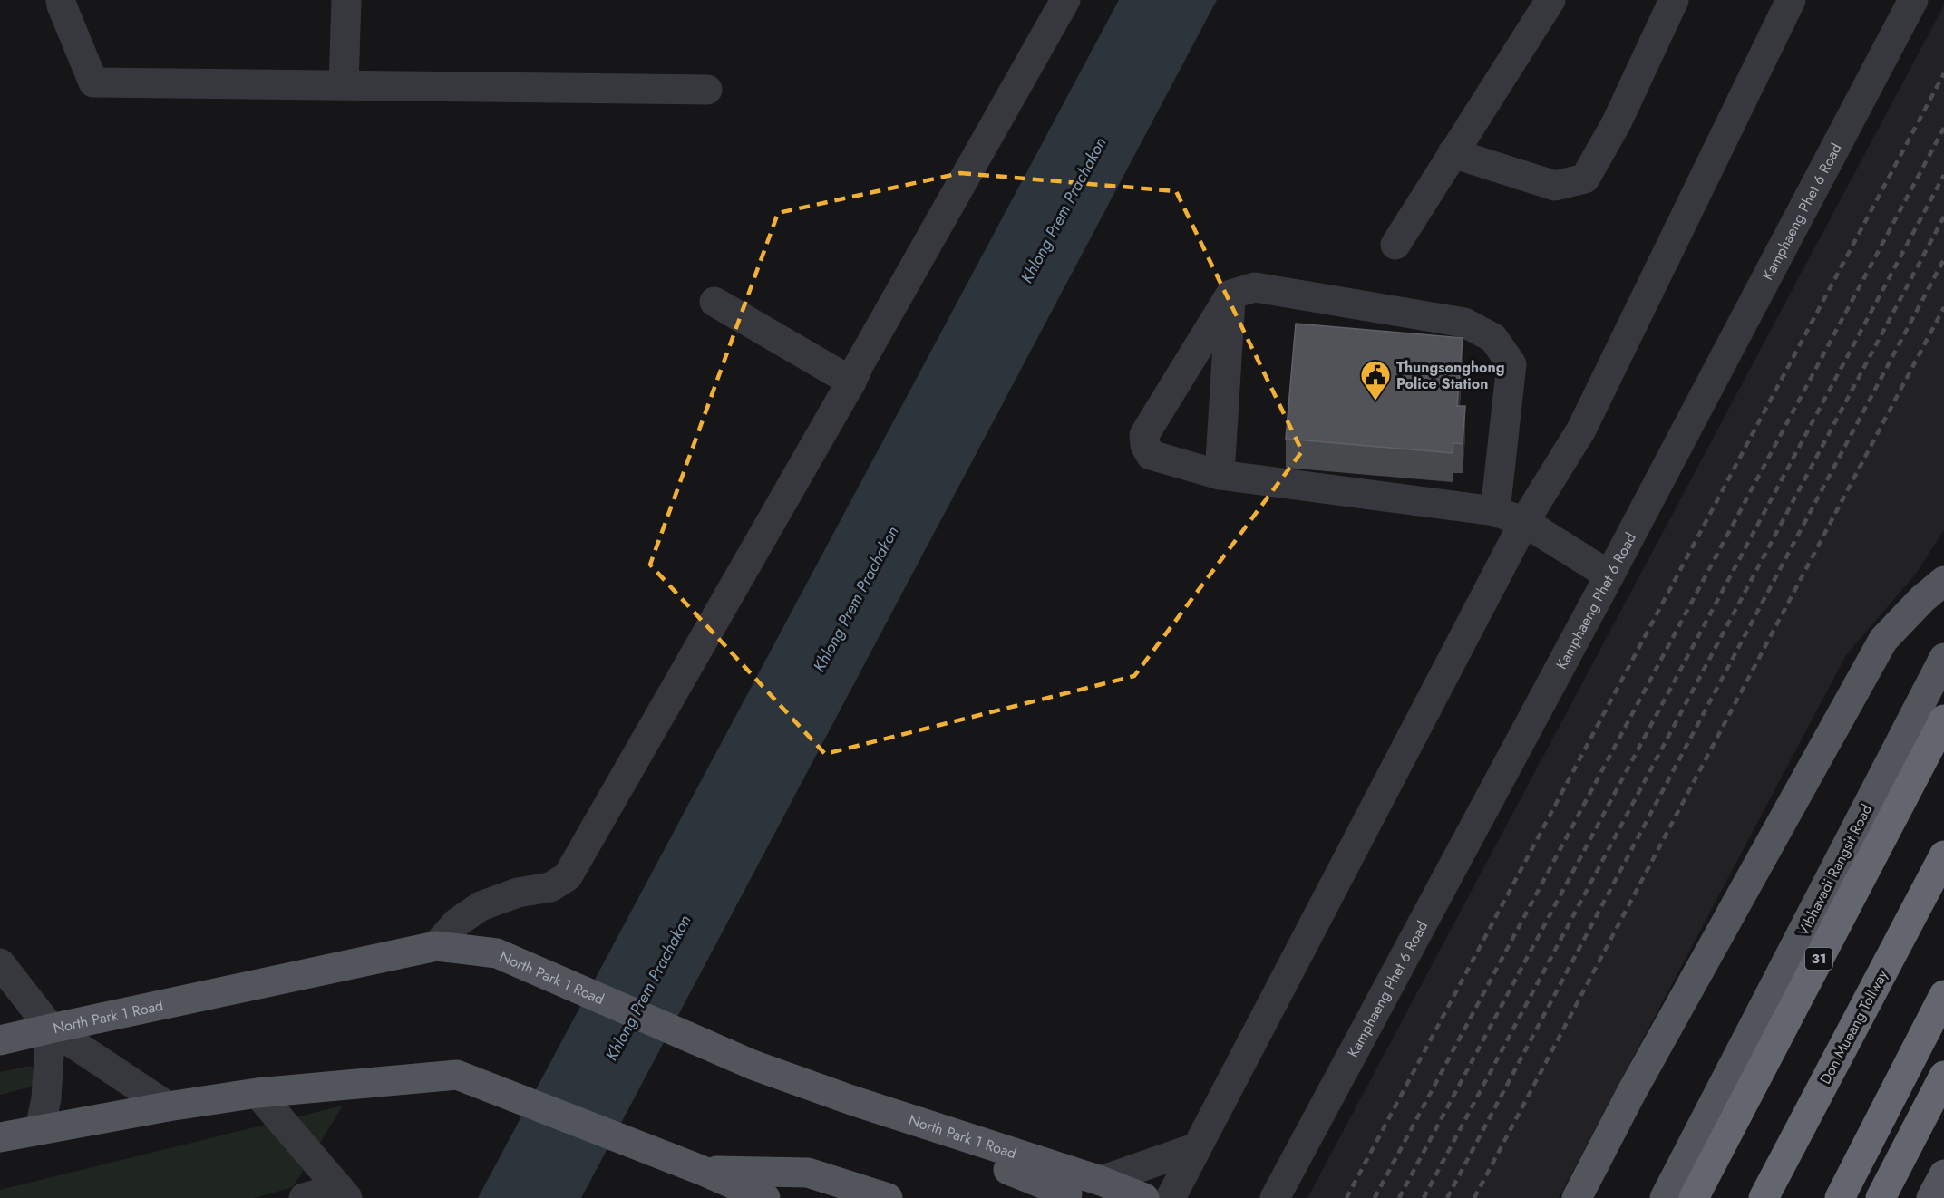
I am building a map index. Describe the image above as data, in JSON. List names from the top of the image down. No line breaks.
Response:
{"streets":{"highway":["Vibhavadi Rangsit Road","31","Don Mueang Tollway"],"main road":["North Park 1 Road"],"street":["Kamphaeng Phet 6 Road"]},"water":["Khlong Prem Prachakon"],"places":{"public building":["Thungsonghong Police Station"]}}
